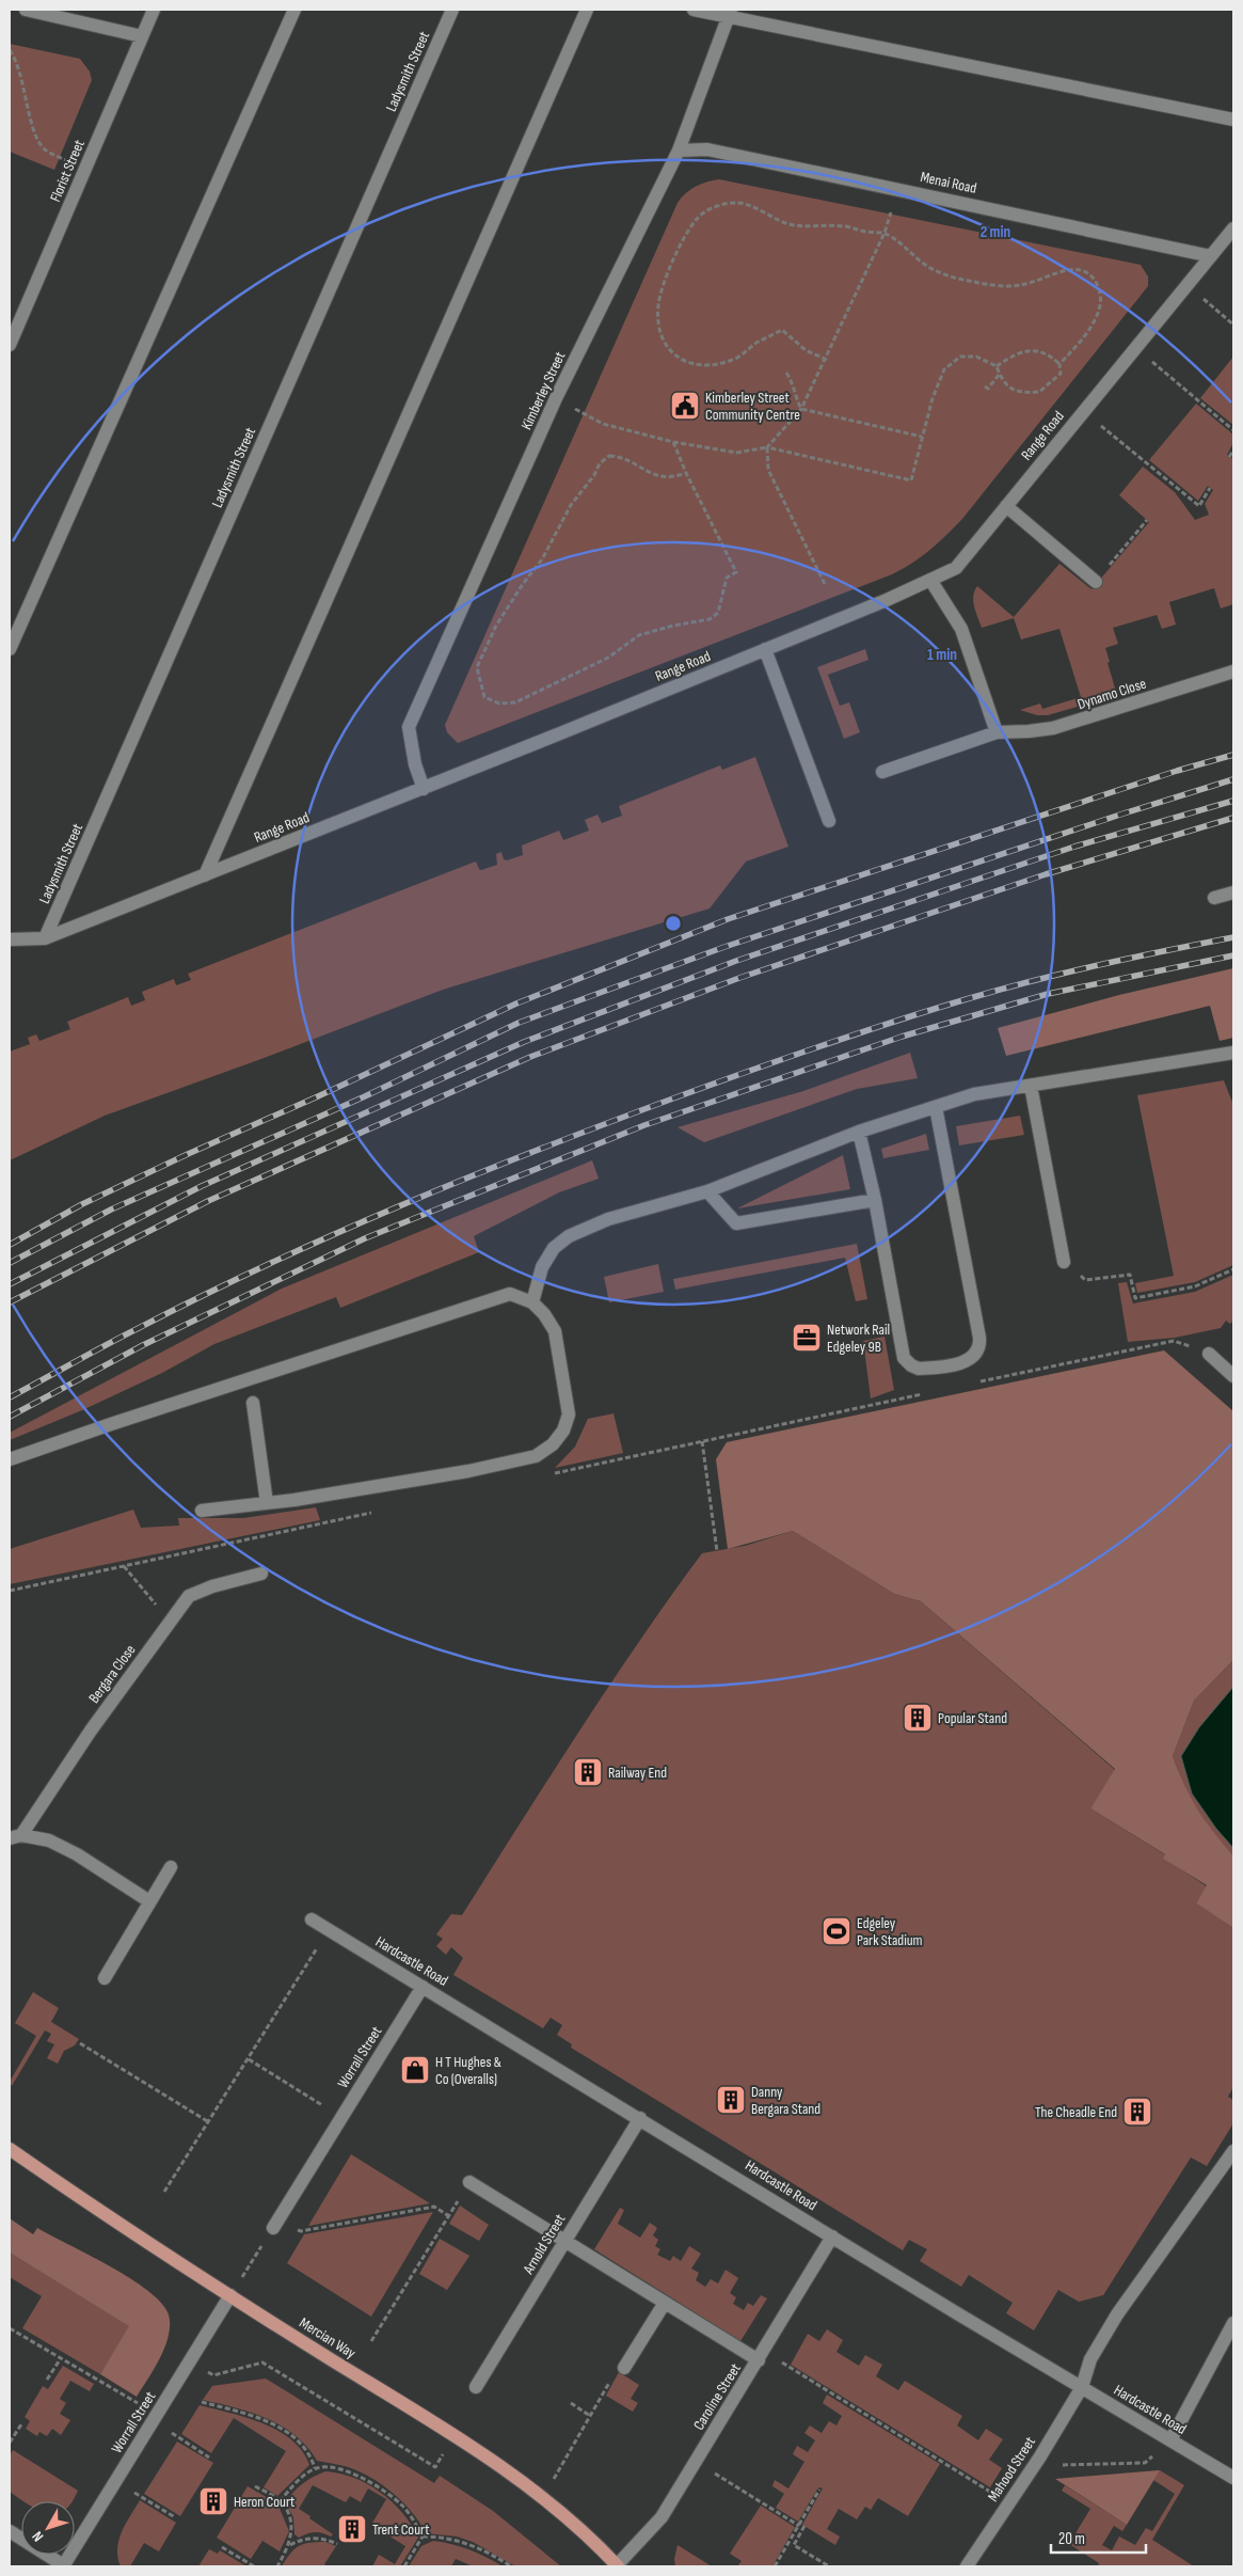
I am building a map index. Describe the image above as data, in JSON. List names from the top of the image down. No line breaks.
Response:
{"streets":{"main road":["Mercian Way"],"street":["Ladysmith Street","Florist Street","Menai Road","Kimberley Street","Range Road","Dynamo Close","Bergara Close","Hardcastle Road","Worrall Street","Arnold Street","Caroline Street","Mahood Street"]},"crossings":[["Ladysmith Street","Range Road"],["Menai Road","Kimberley Street"],["Menai Road","Range Road"],["Kimberley Street","Range Road"],["Hardcastle Road","Worrall Street"],["Hardcastle Road","Arnold Street"],["Hardcastle Road","Caroline Street"],["Hardcastle Road","Mahood Street"],["Worrall Street","Mercian Way"],["Mercian Way","Caroline Street"]],"places":{"public building":["Kimberley Street Community Centre"],"office":["Network Rail Edgeley 9B"],"building":["Popular Stand","Railway End","Danny Bergara Stand","The Cheadle End","Heron Court","Trent Court"],"sports":["Edgeley Park Stadium"],"shop":["H T Hughes & Co (Overalls)"]},"scale_bar":"20 m","north":"bottom left","rings":["2 min","1 min"]}
